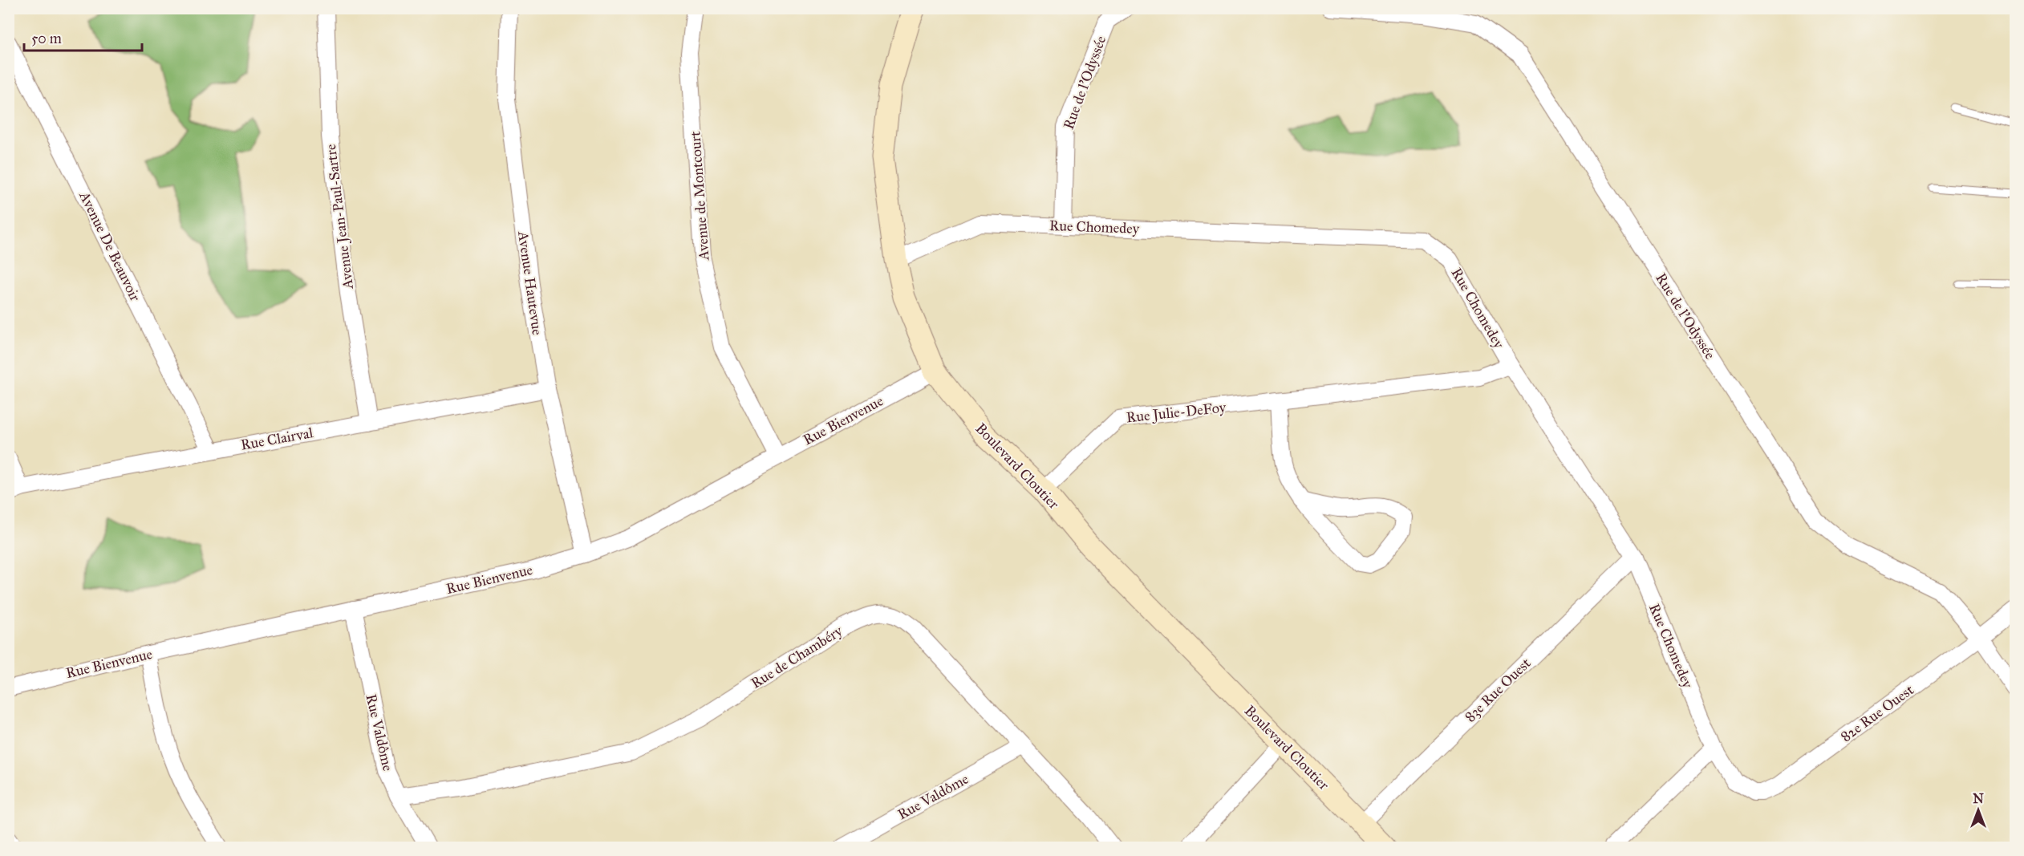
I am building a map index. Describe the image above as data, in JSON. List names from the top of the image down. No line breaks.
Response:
{"streets":{"street":["Rue de l'Odyssée","Avenue de Montcourt","Avenue Jean-Paul-Sartre","Rue Chomedey","Avenue De Beauvoir","Avenue Hautevue","Rue Julie-DeFoy","Rue Bienvenue","Rue Clairval","Boulevard Cloutier","Rue de Chambéry","83e Rue Ouest","82e Rue Ouest","Rue Valdôme"]},"crossings":[["Rue de l'Odyssée","Rue Chomedey"],["Rue de l'Odyssée","82e Rue Ouest"],["Avenue de Montcourt","Rue Bienvenue"],["Avenue Jean-Paul-Sartre","Rue Clairval"],["Rue Chomedey","Rue Julie-DeFoy"],["Rue Chomedey","Boulevard Cloutier"],["Rue Chomedey","83e Rue Ouest"],["Rue Chomedey","82e Rue Ouest"],["Avenue De Beauvoir","Rue Clairval"],["Avenue Hautevue","Rue Bienvenue"],["Avenue Hautevue","Rue Clairval"],["Rue Julie-DeFoy","Boulevard Cloutier"],["Rue Bienvenue","Boulevard Cloutier"],["Rue Bienvenue","Rue Valdôme"],["Boulevard Cloutier","83e Rue Ouest"],["Rue de Chambéry","Rue Valdôme"]],"scale_bar":"50 m","north":"top"}
